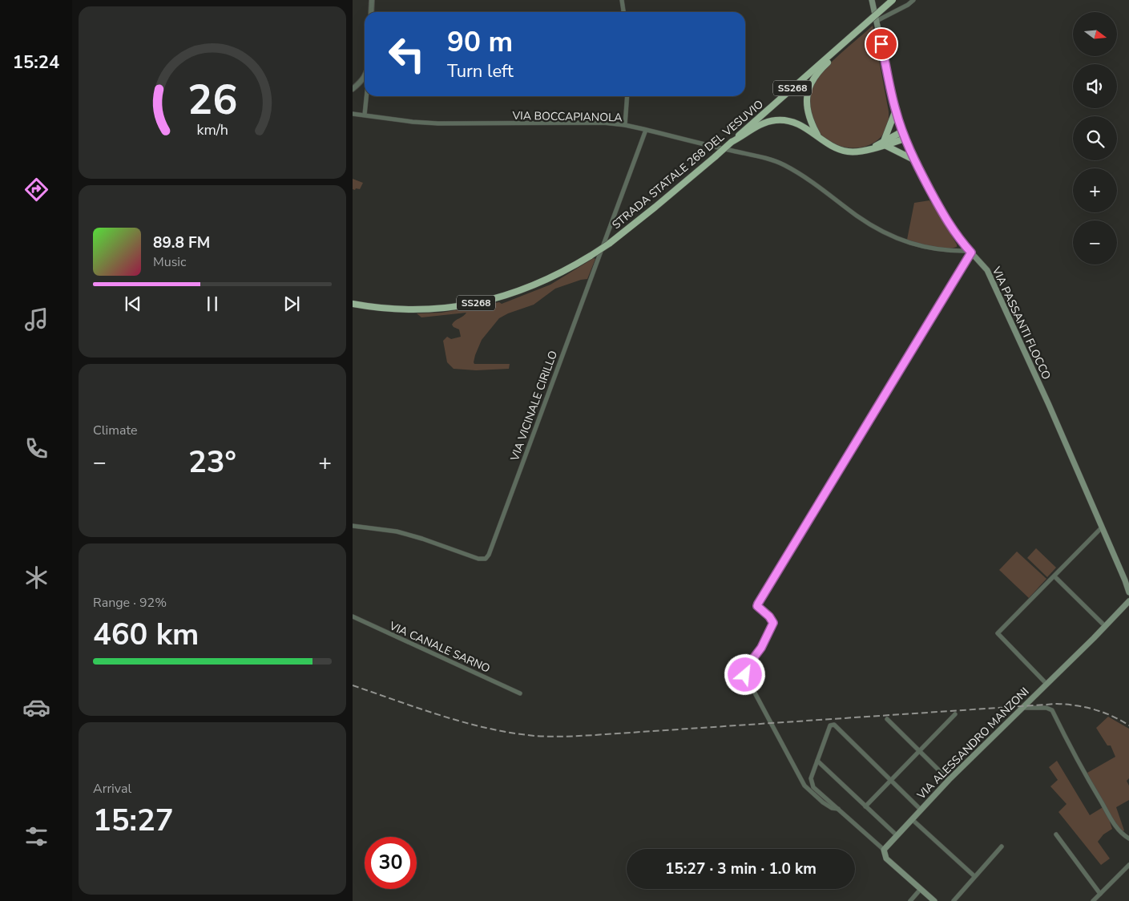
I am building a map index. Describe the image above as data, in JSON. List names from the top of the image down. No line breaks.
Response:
{"streets":{"highway":["SS268","STRADA STATALE 268 DEL VESUVIO"],"main road":["VIA PASSANTI FLOCCO","VIA ALESSANDRO MANZONI"],"street":["VIA BOCCAPIANOLA","VIA VICINALE CIRILLO","VIA CANALE SARNO"]},"crossings":[["VIA BOCCAPIANOLA","VIA PASSANTI FLOCCO"],["VIA BOCCAPIANOLA","VIA VICINALE CIRILLO"]],"north":"right","page":{"tabs":"15:24","map_buttons":["+","−"],"turn":["90 m","Turn left"],"song":["89.8 FM","Music"],"tile":["Climate",["Range · 92%","460 km"],["Arrival","15:27"]],"heat":["−","23°","+"],"limit":"30","trip":"15:27 · 3 min · 1.0 km","gauge":["26","km/h"]}}
